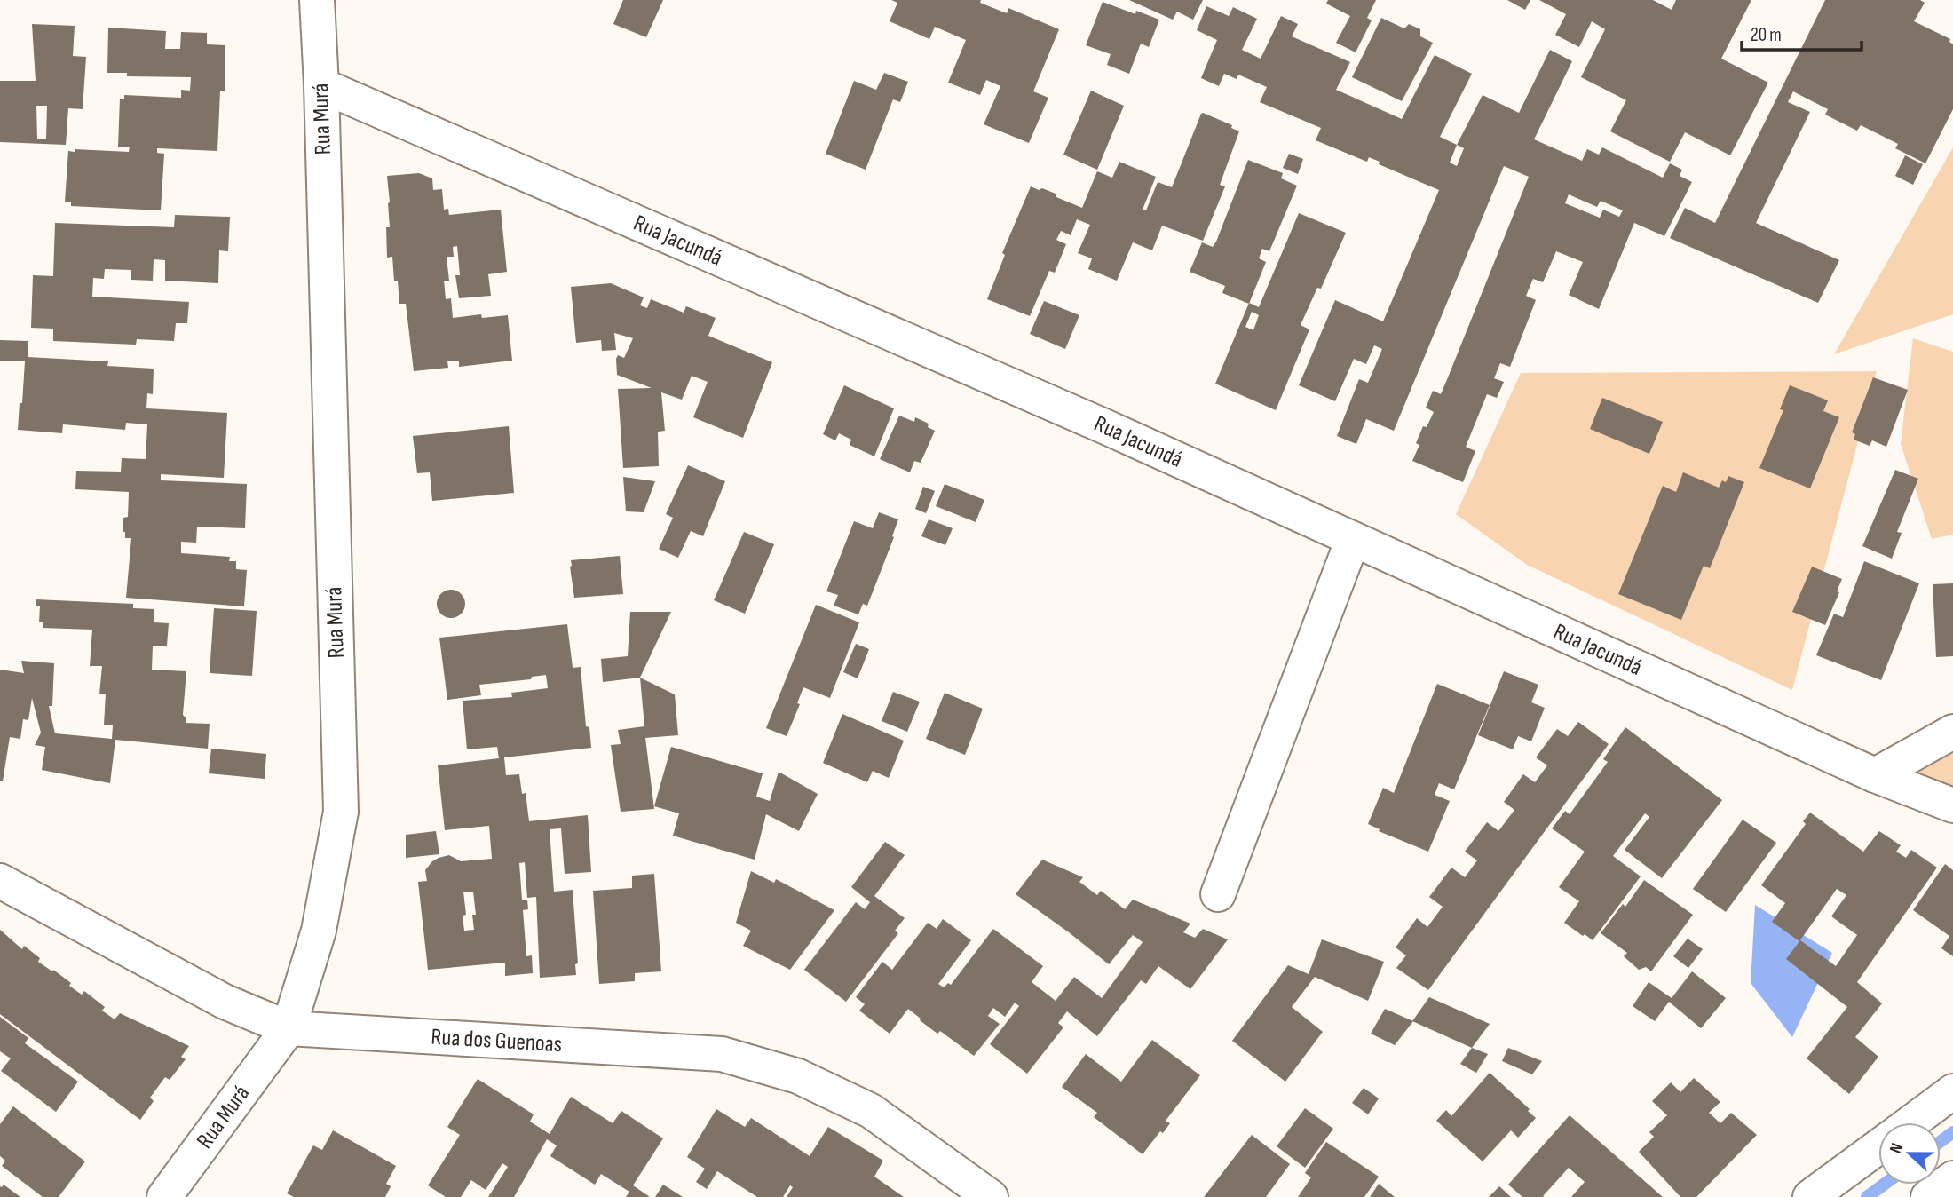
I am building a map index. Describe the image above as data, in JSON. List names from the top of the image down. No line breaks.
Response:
{"streets":{"street":["Rua Murá","Rua Jacundá","Rua dos Guenoas"]},"crossings":[["Rua Murá","Rua Jacundá"],["Rua Murá","Rua dos Guenoas"]],"scale_bar":"20 m","north":"left"}
